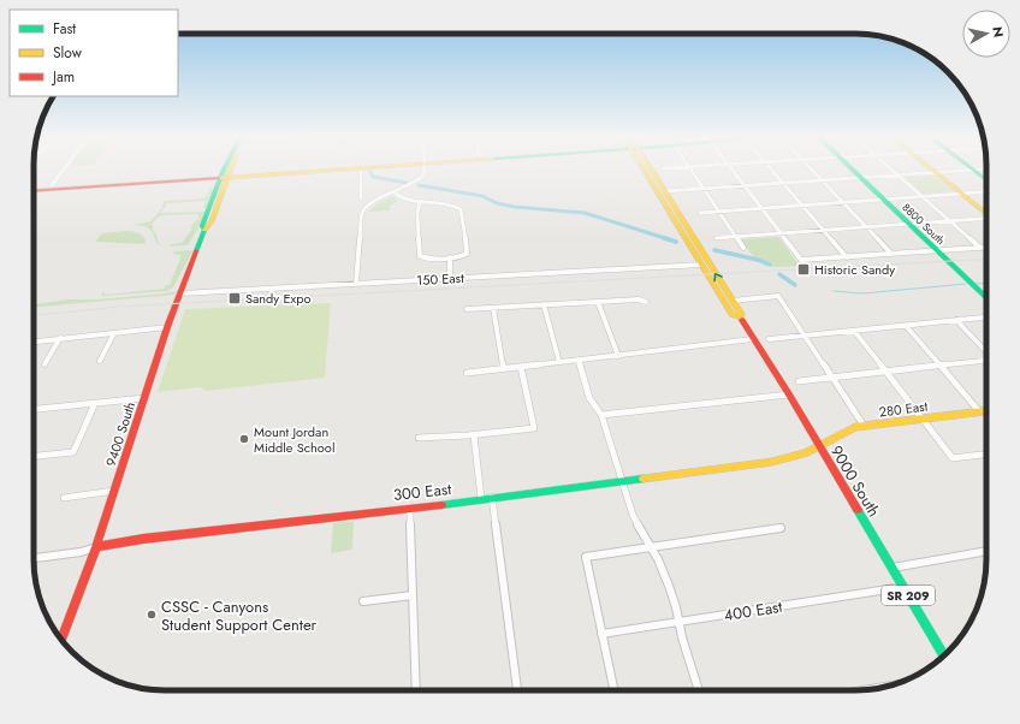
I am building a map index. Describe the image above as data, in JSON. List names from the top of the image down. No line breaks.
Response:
{"streets":{"main road":["8800 South","280 East","9400 South","9000 South","300 East","SR 209"],"street":["150 East","400 East"]},"crossings":[["150 East","9400 South"],["150 East","9000 South"],["280 East","9000 South"],["280 East","300 East"],["9400 South","300 East"],["9000 South","300 East"],["9000 South","400 East"]],"places":{"transit":["Historic Sandy","Sandy Expo"],"other":["Mount Jordan Middle School","CSSC - Canyons Student Support Center"]},"legend":["Fast","Slow","Jam"],"north":"right"}
